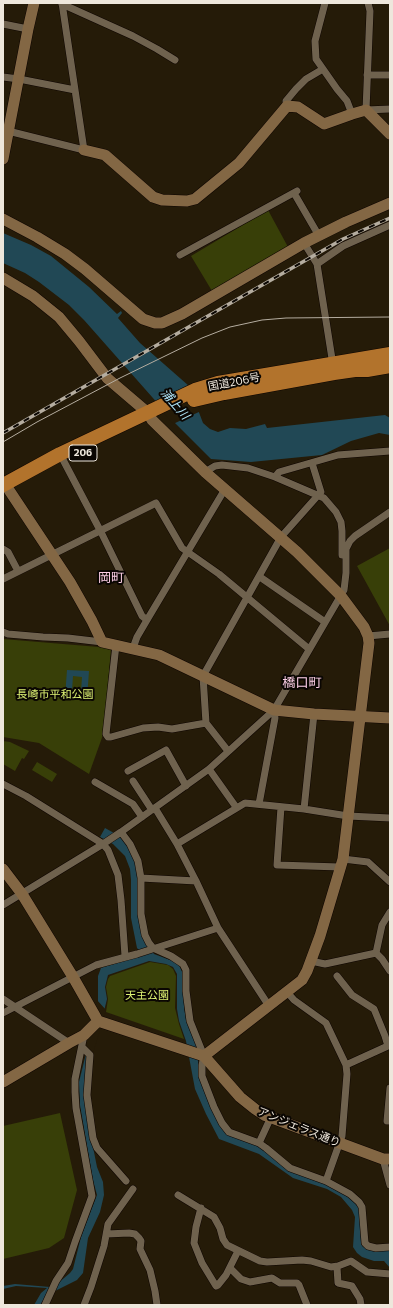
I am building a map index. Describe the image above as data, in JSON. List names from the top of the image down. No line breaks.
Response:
{"streets":{"highway":["国道206号","206"],"street":["アンジェラス通り"]},"districts":["岡町","橋口町"],"water":["浦上川"],"parks":["長崎市平和公園","天主公園"]}
